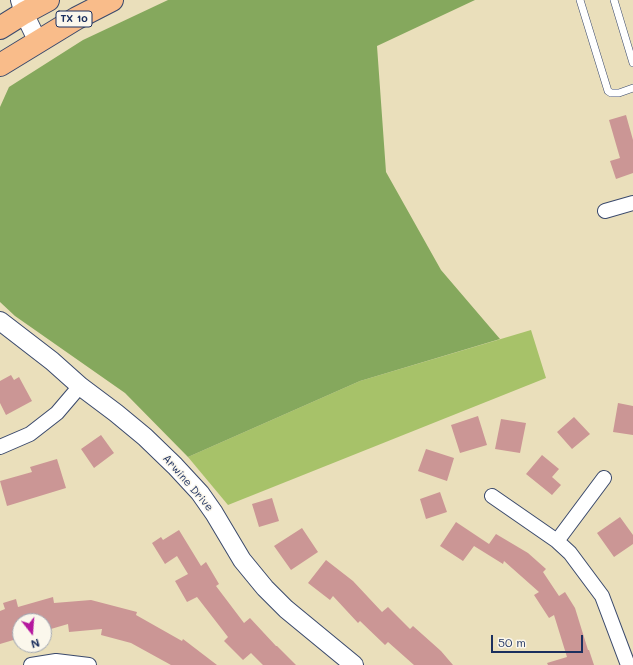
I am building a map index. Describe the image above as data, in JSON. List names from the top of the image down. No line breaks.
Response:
{"streets":{"main road":["TX 10"],"street":["Arwine Drive"]},"scale_bar":"50 m","north":"bottom"}
